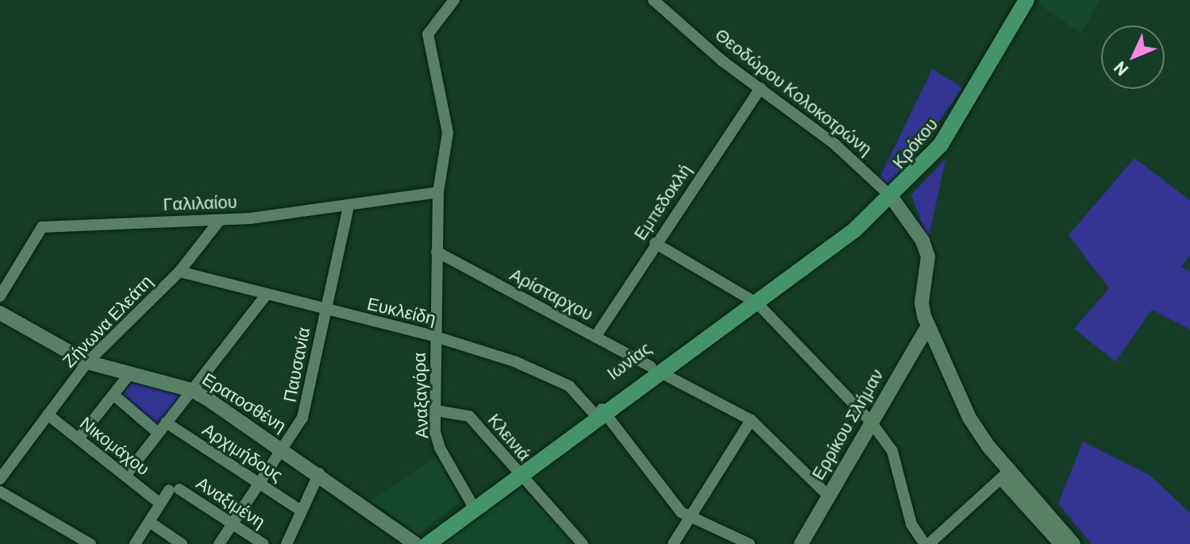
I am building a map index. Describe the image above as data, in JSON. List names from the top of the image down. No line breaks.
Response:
{"streets":{"main road":["Κρόκου","Ιωνίας"],"street":["Θεοδώρου Κολοκοτρώνη","Εμπεδοκλή","Γαλιλαίου","Αρίσταρχου","Ευκλείδη","Ζήνωνα Ελεάτη","Παυσανία","Αναξαγόρα","Ερατοσθένη","Ερρίκου Σλήμαν","Κλεινιά","Νικομάχου","Αρχιμήδους","Αναξιμένη"]},"crossings":[["Θεοδώρου Κολοκοτρώνη","Κρόκου"],["Θεοδώρου Κολοκοτρώνη","Εμπεδοκλή"],["Θεοδώρου Κολοκοτρώνη","Ιωνίας"],["Θεοδώρου Κολοκοτρώνη","Ερρίκου Σλήμαν"],["Κρόκου","Ιωνίας"],["Εμπεδοκλή","Αρίσταρχου"],["Γαλιλαίου","Ζήνωνα Ελεάτη"],["Γαλιλαίου","Παυσανία"],["Γαλιλαίου","Αναξαγόρα"],["Αρίσταρχου","Ιωνίας"],["Αρίσταρχου","Αναξαγόρα"],["Αρίσταρχου","Ερρίκου Σλήμαν"],["Ευκλείδη","Ζήνωνα Ελεάτη"],["Ευκλείδη","Ιωνίας"],["Ευκλείδη","Παυσανία"],["Ευκλείδη","Αναξαγόρα"],["Ζήνωνα Ελεάτη","Ερατοσθένη"],["Ζήνωνα Ελεάτη","Νικομάχου"],["Ιωνίας","Αναξαγόρα"],["Ιωνίας","Ερατοσθένη"],["Ιωνίας","Κλεινιά"],["Παυσανία","Ερατοσθένη"],["Παυσανία","Αρχιμήδους"],["Παυσανία","Αναξιμένη"],["Αναξαγόρα","Κλεινιά"],["Νικομάχου","Αναξιμένη"]],"north":"bottom left"}
